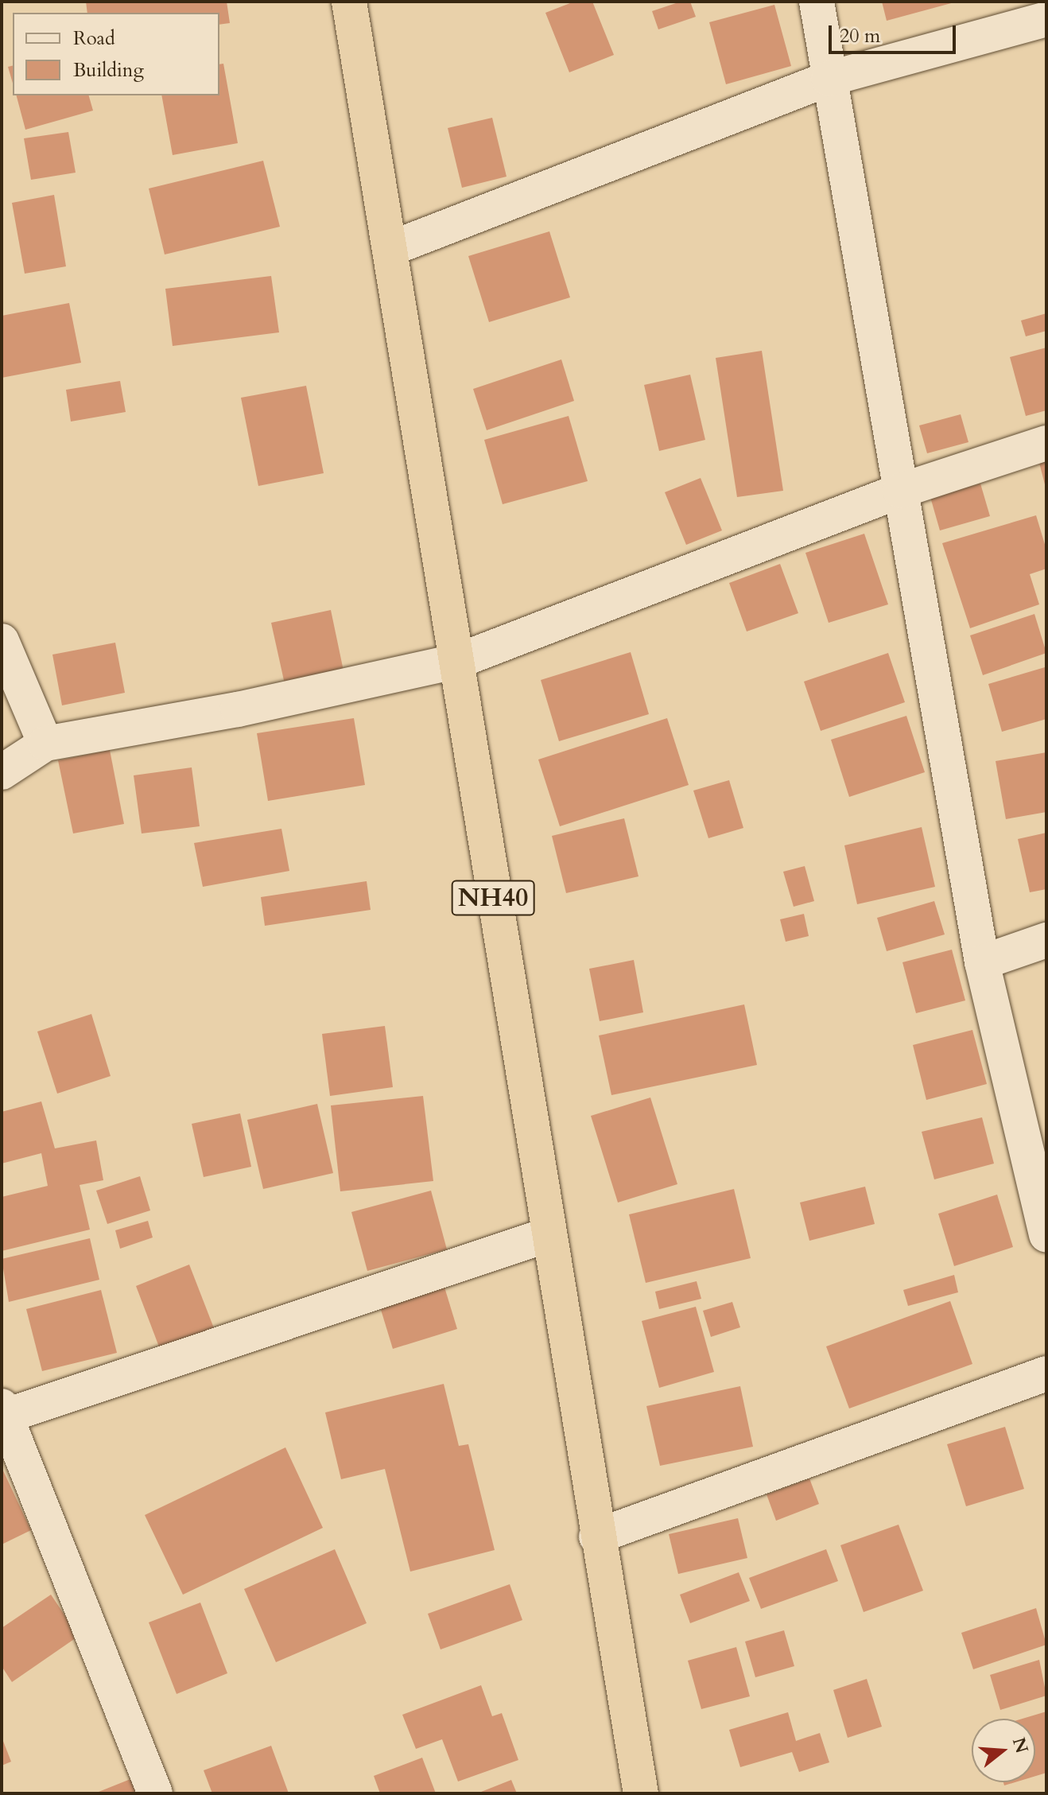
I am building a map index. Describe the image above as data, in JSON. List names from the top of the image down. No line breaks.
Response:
{"streets":{"highway":["NH40"]},"legend":["Road","Building"],"scale_bar":"20 m","north":"right"}
